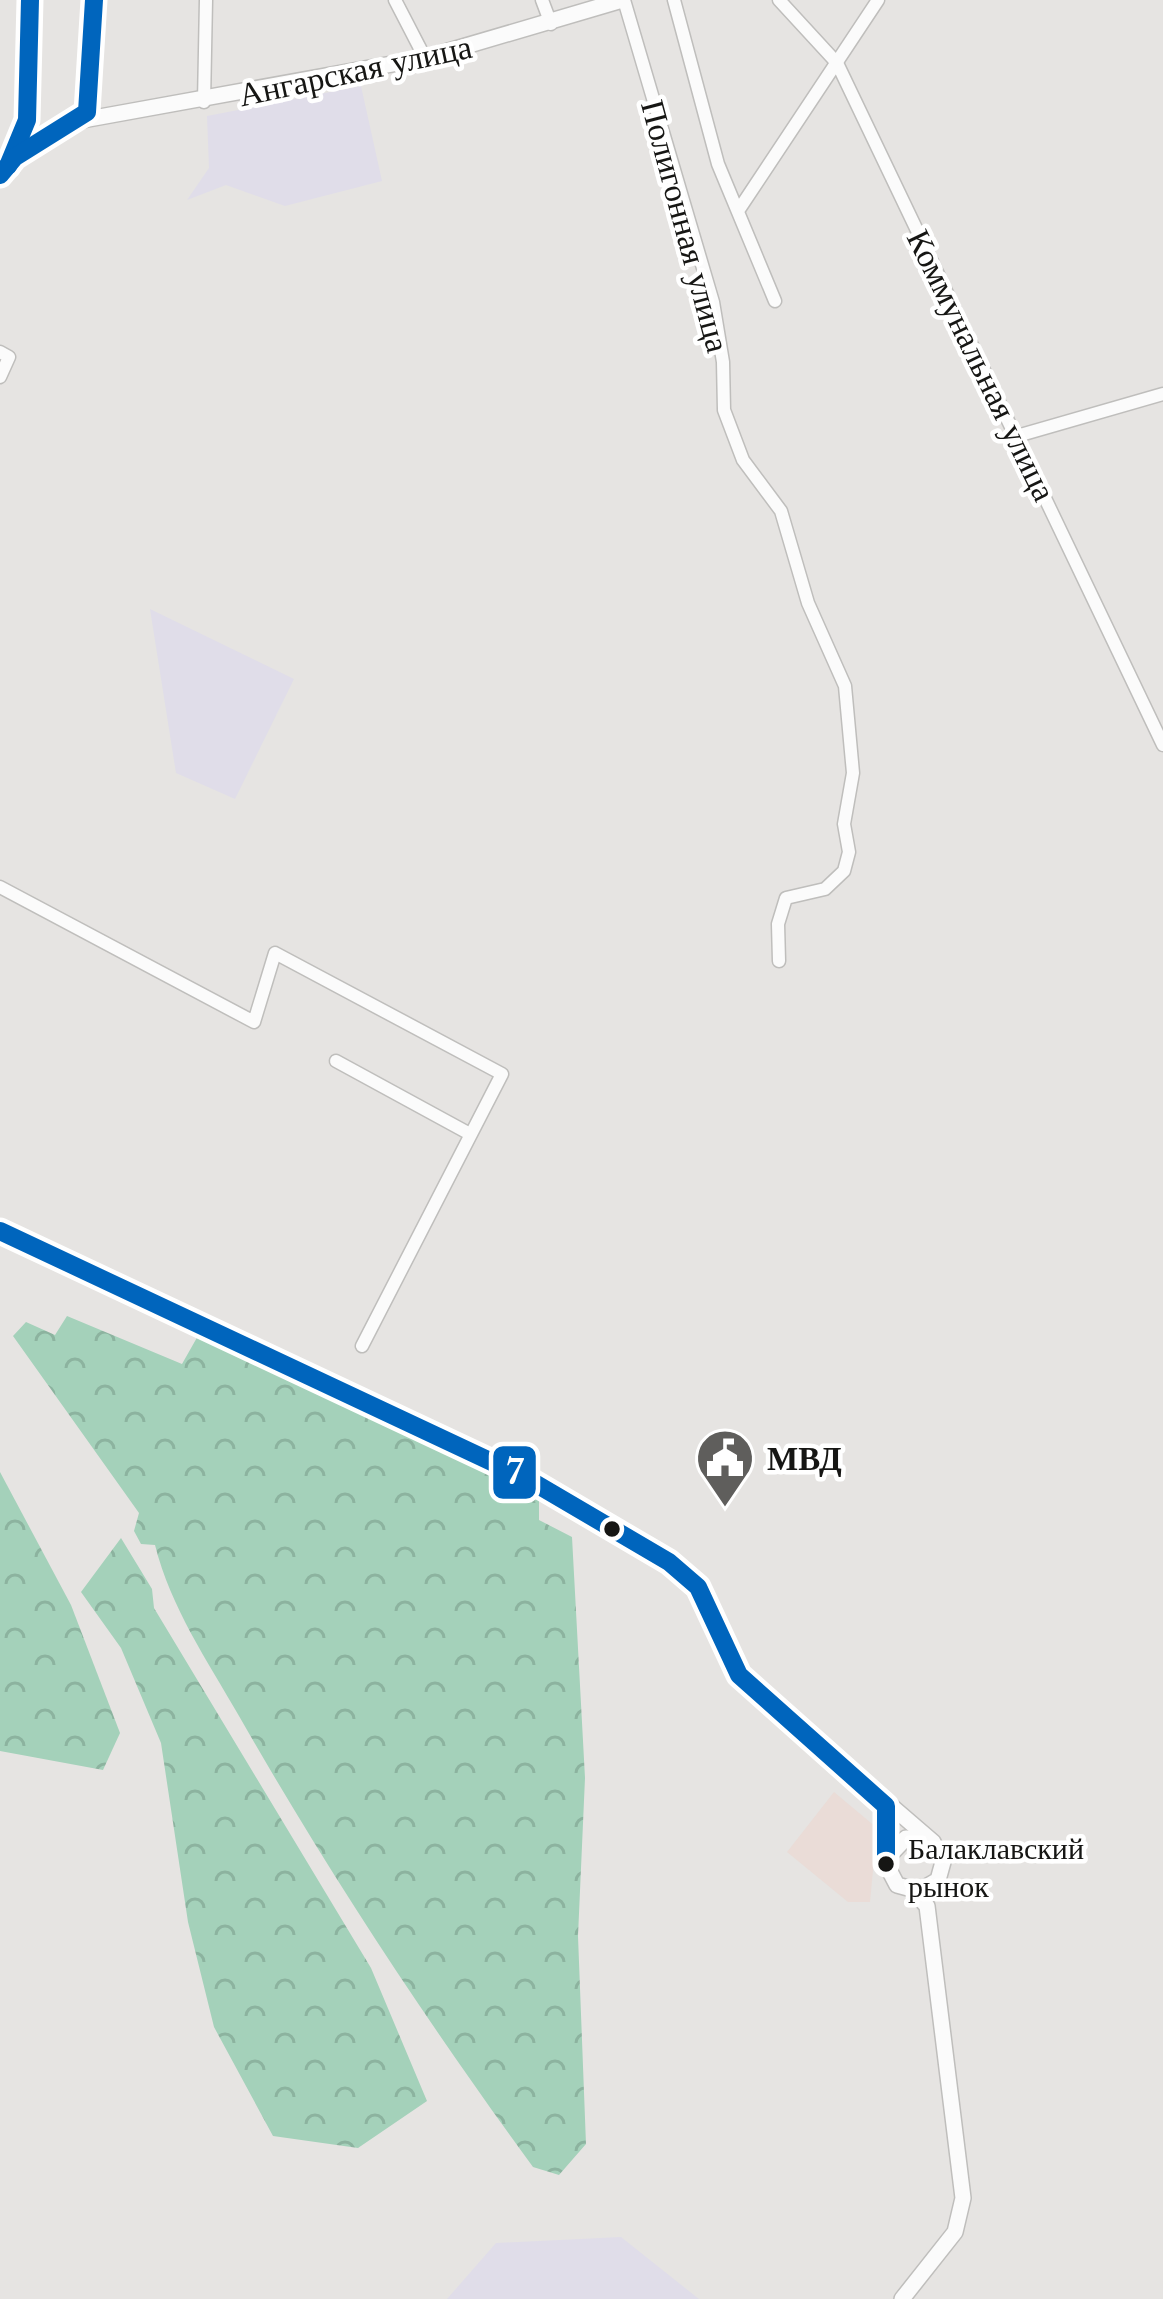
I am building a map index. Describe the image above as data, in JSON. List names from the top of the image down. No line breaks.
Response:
{"streets":{"main road":["Ангарская улица"],"street":["Полигонная улица","Коммунальная улица"]},"crossings":[["Ангарская улица","Полигонная улица"],["Полигонная улица","Коммунальная улица"]],"places":{"public building":["МВД"],"other":["Балаклавский рынок"]},"lines":["transit line 7"]}
